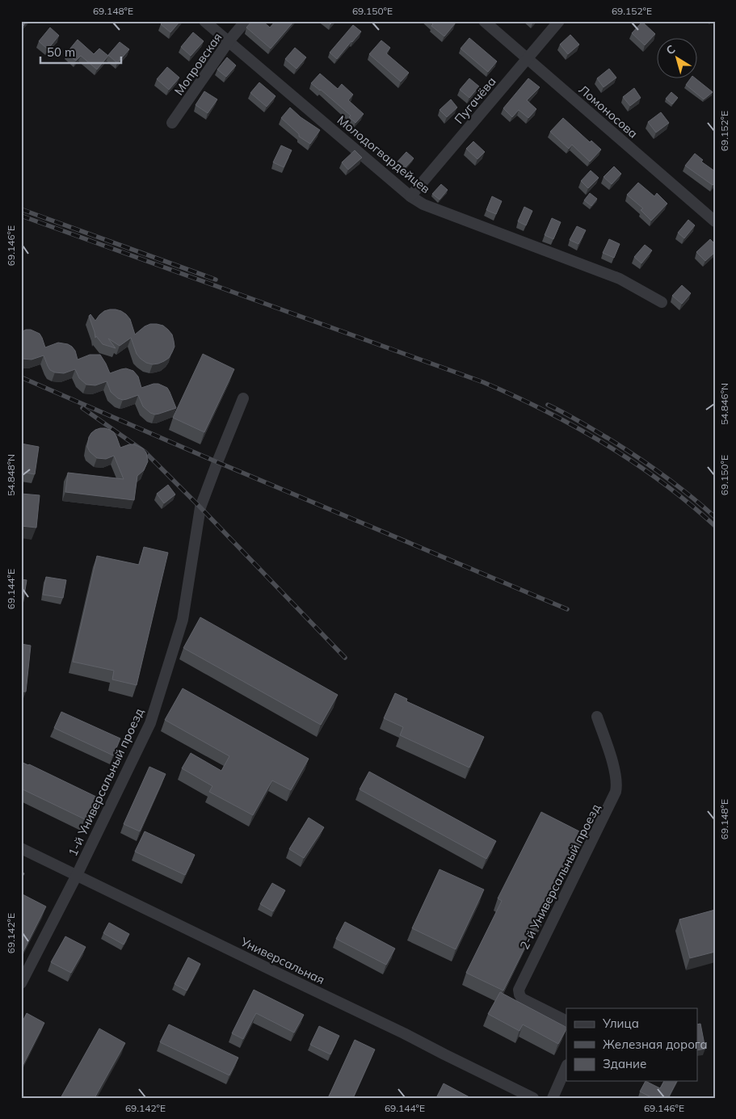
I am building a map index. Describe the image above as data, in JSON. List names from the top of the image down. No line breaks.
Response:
{"streets":{"street":["Мопровская","Пугачёва","Ломоносова","Молодогвардейцев","1-й Универсальный проезд","2-й Универсальный проезд","Универсальная"]},"crossings":[["Мопровская","Молодогвардейцев"],["Пугачёва","Ломоносова"],["Пугачёва","Молодогвардейцев"],["1-й Универсальный проезд","Универсальная"]],"legend":["Улица","Железная дорога","Здание"],"scale_bar":"50 m","north":"top left","coordinates":["69.148°E","69.150°E","69.152°E","69.146°E","54.846°N","54.848°N","69.144°E","69.142°E"]}
